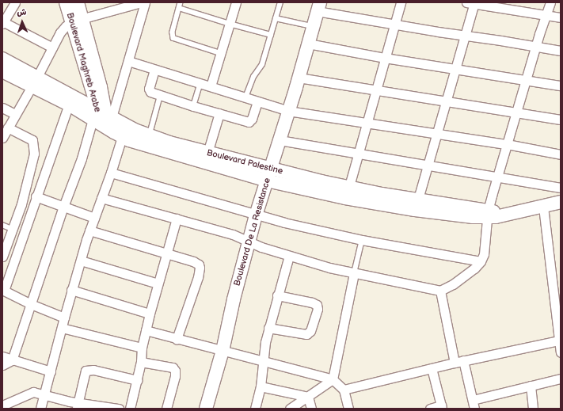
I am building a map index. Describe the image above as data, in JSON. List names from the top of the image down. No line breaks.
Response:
{"streets":{"street":["Boulevard Maghreb Arabe","Boulevard Palestine","Boulevard De La Resistance"]},"crossings":[["Boulevard Maghreb Arabe","Boulevard Palestine"],["Boulevard Palestine","Boulevard De La Resistance"]],"north":"top"}
